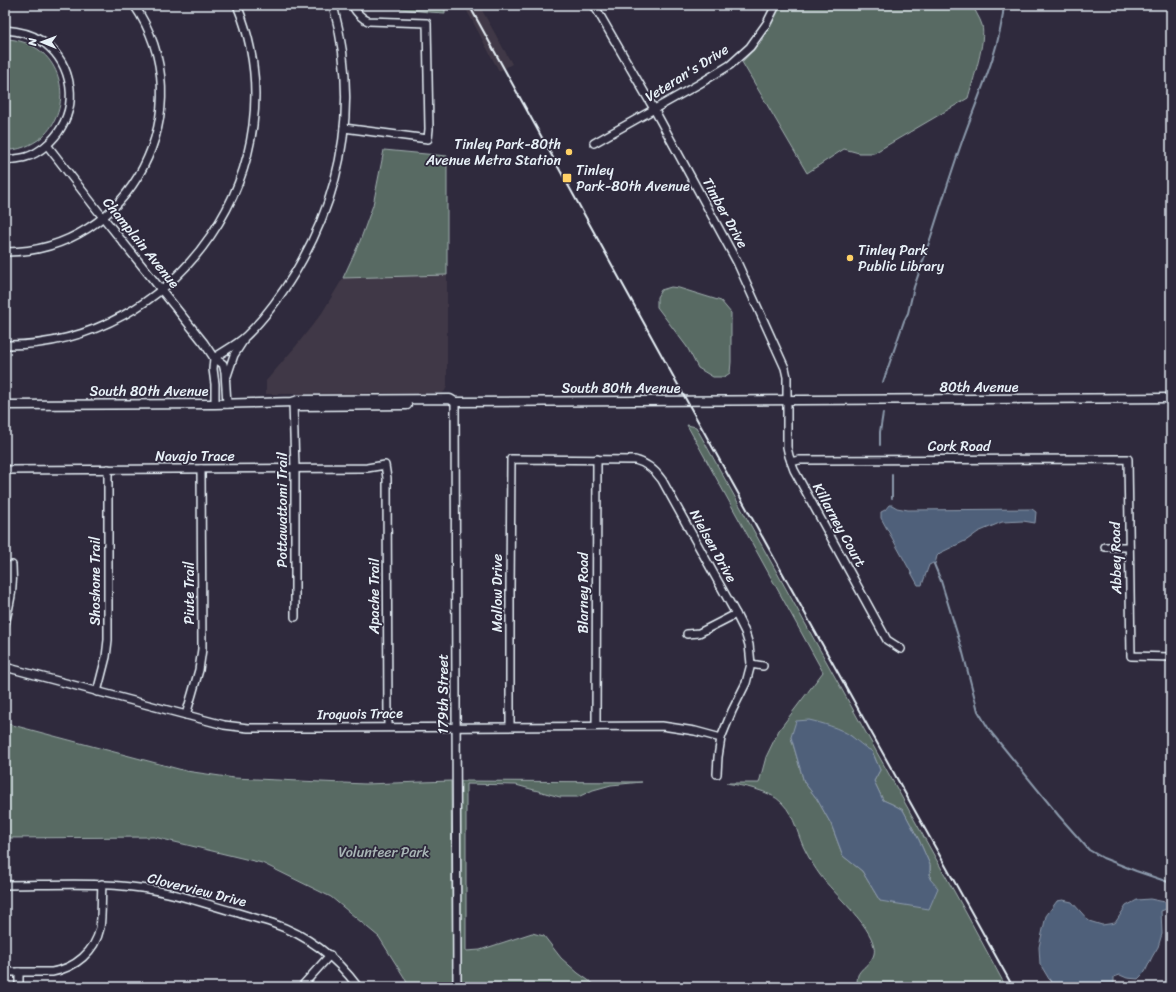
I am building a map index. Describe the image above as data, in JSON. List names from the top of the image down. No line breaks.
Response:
{"streets":{"street":["Veteran's Drive","Timber Drive","Champlain Avenue","80th Avenue","South 80th Avenue","Cork Road","Navajo Trace","Pottawattomi Trail","Killarney Court","Nielsen Drive","Abbey Road","Shoshone Trail","Piute Trail","Mallow Drive","Blarney Road","Apache Trail","179th Street","Iroquois Trace","Cloverview Drive"]},"crossings":[["Veteran's Drive","Timber Drive"],["Timber Drive","80th Avenue"],["Timber Drive","South 80th Avenue"],["Timber Drive","Killarney Court"],["Champlain Avenue","South 80th Avenue"],["80th Avenue","South 80th Avenue"],["80th Avenue","Killarney Court"],["South 80th Avenue","Pottawattomi Trail"],["South 80th Avenue","Killarney Court"],["South 80th Avenue","179th Street"],["Cork Road","Killarney Court"],["Cork Road","Abbey Road"],["Navajo Trace","Pottawattomi Trail"],["Navajo Trace","Shoshone Trail"],["Navajo Trace","Piute Trail"],["Navajo Trace","Apache Trail"],["Nielsen Drive","Mallow Drive"],["Nielsen Drive","Blarney Road"],["Nielsen Drive","Iroquois Trace"],["Shoshone Trail","Iroquois Trace"],["Piute Trail","Iroquois Trace"],["Mallow Drive","Iroquois Trace"],["Blarney Road","Iroquois Trace"],["Apache Trail","Iroquois Trace"],["179th Street","Iroquois Trace"]],"parks":["Volunteer Park"],"places":{"other":["Tinley Park-80th Avenue Metra Station","Tinley Park Public Library"],"transit":["Tinley Park-80th Avenue"]},"north":"left"}
